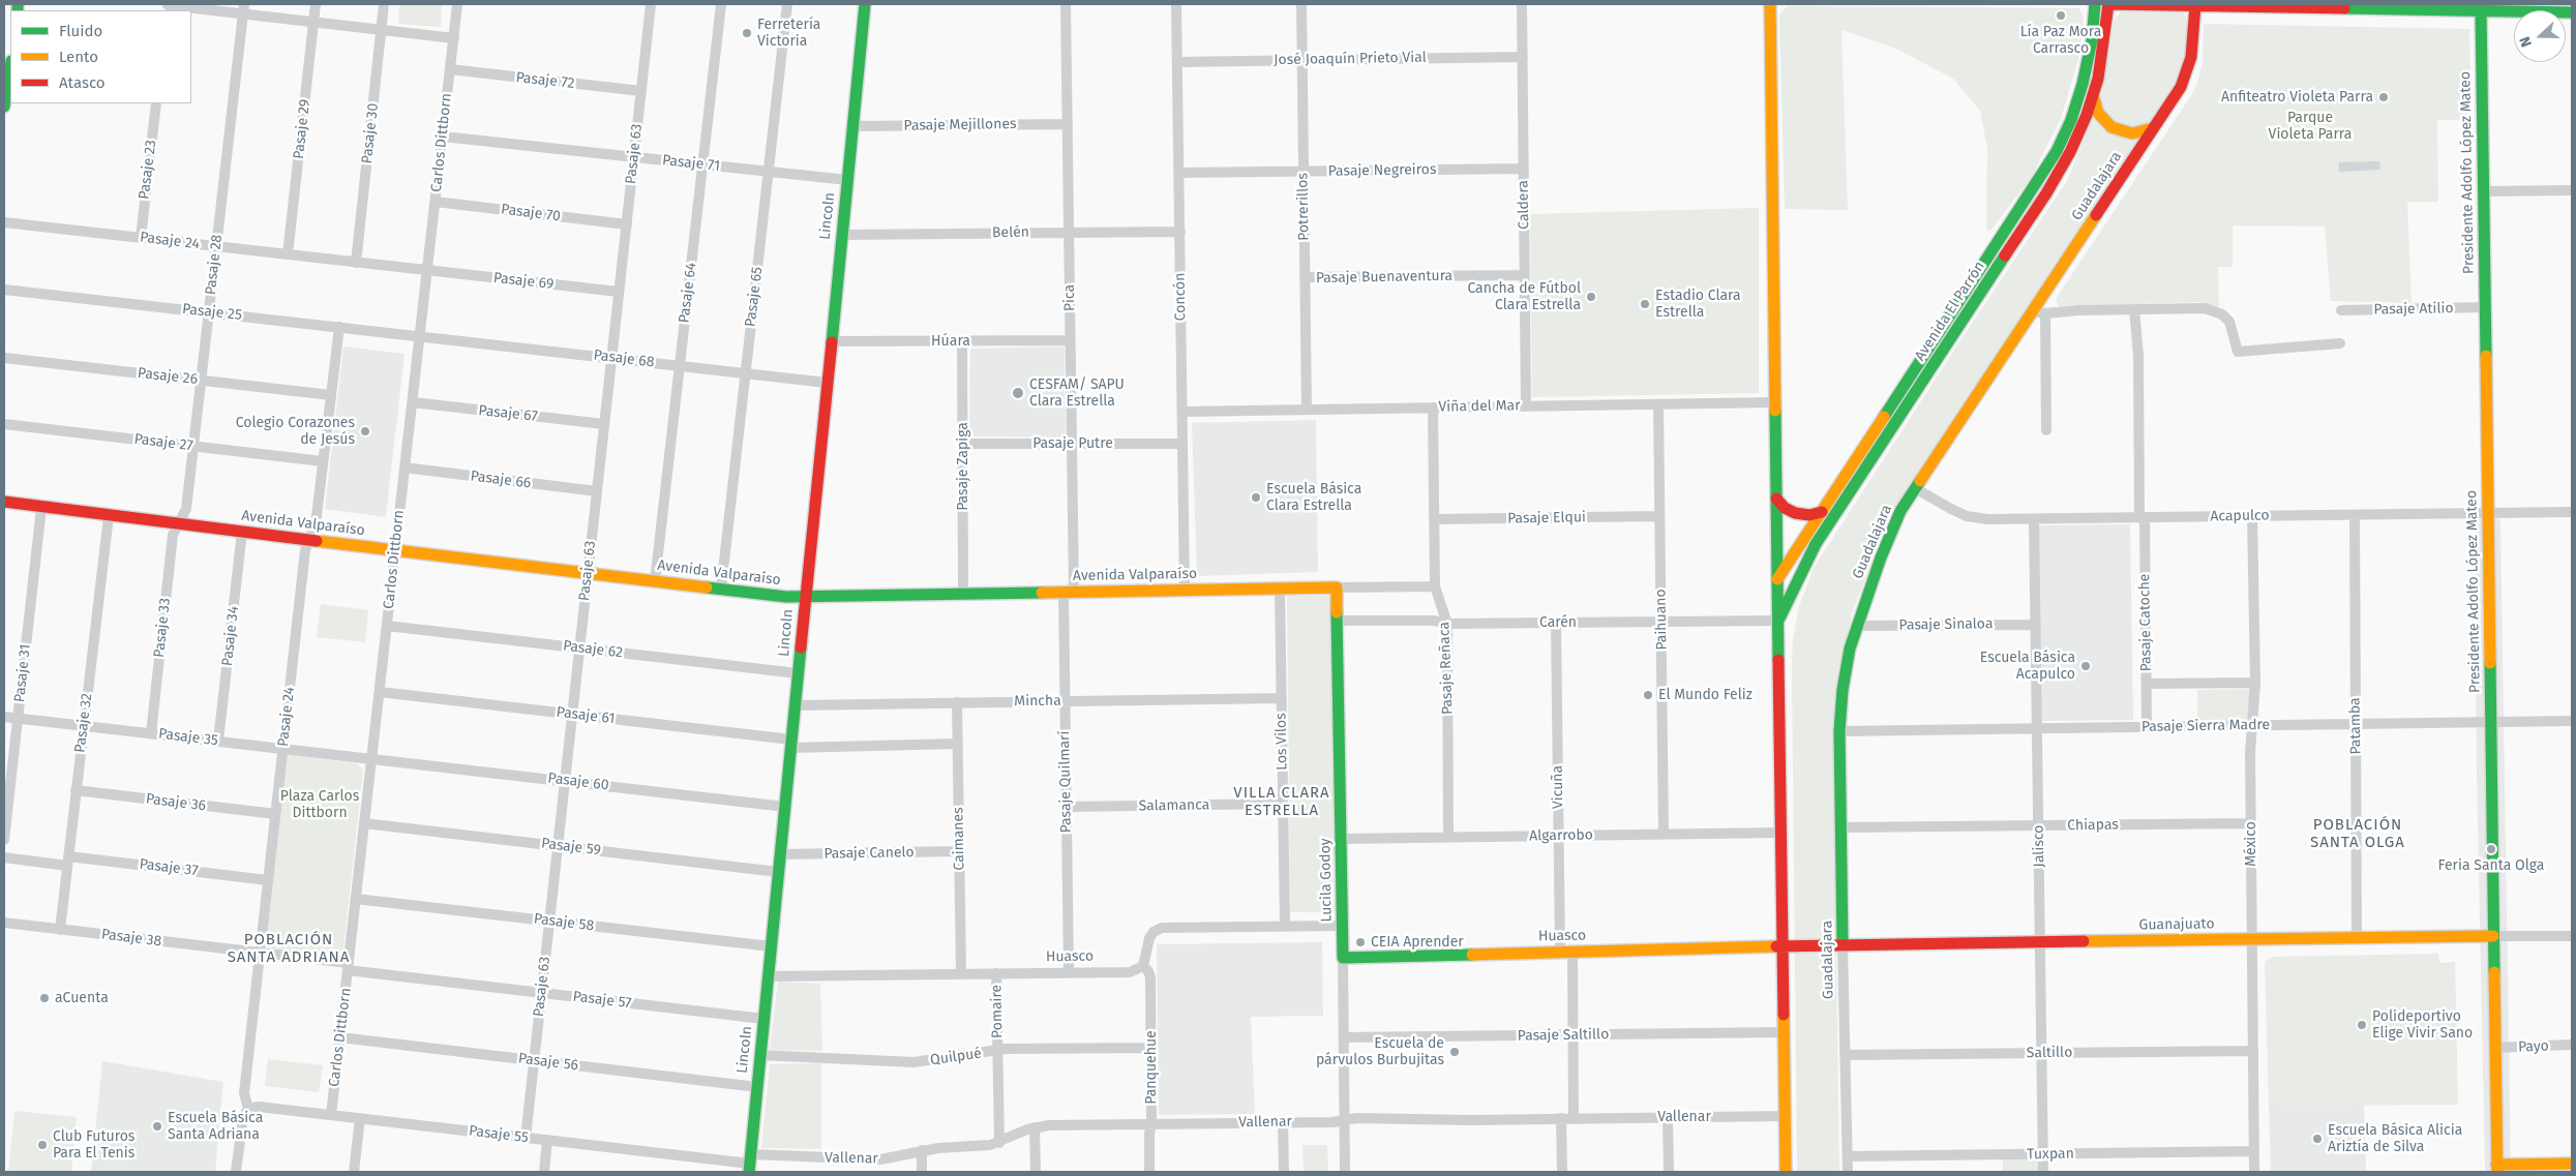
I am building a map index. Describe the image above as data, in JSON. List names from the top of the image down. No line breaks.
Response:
{"streets":{"street":["José Joaquín Prieto Vial","Pasaje 72","Pasaje Mejillones","Pasaje 29","Pasaje 30","Carlos Dittborn","Pasaje 63","Pasaje 71","Pasaje 23","Pasaje Negreiros","Presidente Adolfo López Mateo","Guadalajara","Caldera","Potrerillos","Pasaje 70","Lincoln","Belén","Pasaje 24","Pasaje 28","Pasaje Buenaventura","Pasaje 69","Pasaje 64","Pasaje 65","Concón","Pica","Pasaje Atilio","Avenida El Parrón","Pasaje 25","Húara","Pasaje 68","Pasaje 26","Viña del Mar","Pasaje 67","Pasaje 27","Pasaje Putre","Pasaje Zapiga","Pasaje 66","Acapulco","Pasaje Elqui","Avenida Valparaíso","Paihuano","Carén","Pasaje Catoche","Pasaje Sinaloa","Pasaje 33","Pasaje 34","Pasaje 62","Pasaje Reñaca","Pasaje 31","Mincha","Pasaje 61","Pasaje 32","Pasaje Sierra Madre","Patamba","Pasaje 35","Los Vilos","Pasaje 60","Pasaje Quilmarí","Vicuña","Pasaje 36","Salamanca","Chiapas","Algarrobo","Caimanes","México","Jalisco","Pasaje 59","Pasaje Canelo","Pasaje 37","Lucila Godoy","Pasaje 58","Guanajuato","Huasco","Pasaje 38","Pasaje 57","Pomaire","Pasaje Saltillo","Payo","Saltillo","Quilpué","Pasaje 56","Panquehue","Vallenar","Pasaje 55","Tuxpan"]},"crossings":[["José Joaquín Prieto Vial","Caldera"],["José Joaquín Prieto Vial","Potrerillos"],["José Joaquín Prieto Vial","Concón"],["Pasaje 72","Carlos Dittborn"],["Pasaje 72","Pasaje 63"],["Pasaje Mejillones","Lincoln"],["Pasaje Mejillones","Pica"],["Pasaje 29","Pasaje 24"],["Pasaje 30","Pasaje 24"],["Carlos Dittborn","Pasaje 71"],["Carlos Dittborn","Pasaje 70"],["Carlos Dittborn","Pasaje 24"],["Carlos Dittborn","Pasaje 69"],["Carlos Dittborn","Pasaje 25"],["Carlos Dittborn","Pasaje 68"],["Carlos Dittborn","Pasaje 67"],["Carlos Dittborn","Pasaje 66"],["Carlos Dittborn","Avenida Valparaíso"],["Carlos Dittborn","Pasaje 62"],["Carlos Dittborn","Pasaje 61"],["Carlos Dittborn","Pasaje 35"],["Carlos Dittborn","Pasaje 60"],["Carlos Dittborn","Pasaje 59"],["Carlos Dittborn","Pasaje 58"],["Carlos Dittborn","Pasaje 57"],["Carlos Dittborn","Pasaje 56"],["Carlos Dittborn","Pasaje 55"],["Pasaje 63","Pasaje 71"],["Pasaje 63","Pasaje 70"],["Pasaje 63","Pasaje 69"],["Pasaje 63","Pasaje 68"],["Pasaje 63","Pasaje 67"],["Pasaje 63","Pasaje 66"],["Pasaje 63","Avenida Valparaíso"],["Pasaje 63","Pasaje 62"],["Pasaje 63","Pasaje 61"],["Pasaje 63","Pasaje 60"],["Pasaje 63","Pasaje 59"],["Pasaje 63","Pasaje 58"],["Pasaje 63","Pasaje 57"],["Pasaje 63","Pasaje 56"],["Pasaje 63","Pasaje 55"],["Pasaje 71","Lincoln"],["Pasaje 71","Pasaje 64"],["Pasaje 71","Pasaje 65"],["Pasaje 23","Pasaje 24"],["Pasaje Negreiros","Caldera"],["Pasaje Negreiros","Potrerillos"],["Pasaje Negreiros","Concón"],["Presidente Adolfo López Mateo","Pasaje Atilio"],["Presidente Adolfo López Mateo","Acapulco"],["Presidente Adolfo López Mateo","Pasaje Sierra Madre"],["Presidente Adolfo López Mateo","Guanajuato"],["Presidente Adolfo López Mateo","Payo"],["Guadalajara","Acapulco"],["Guadalajara","Pasaje Sinaloa"],["Guadalajara","Pasaje Sierra Madre"],["Guadalajara","Chiapas"],["Guadalajara","Guanajuato"],["Guadalajara","Saltillo"],["Guadalajara","Tuxpan"],["Caldera","Pasaje Buenaventura"],["Caldera","Viña del Mar"],["Potrerillos","Pasaje Buenaventura"],["Potrerillos","Viña del Mar"],["Lincoln","Belén"],["Lincoln","Húara"],["Lincoln","Pasaje 68"],["Lincoln","Avenida Valparaíso"],["Lincoln","Pasaje 62"],["Lincoln","Mincha"],["Lincoln","Pasaje 61"],["Lincoln","Pasaje 60"],["Lincoln","Pasaje 59"],["Lincoln","Pasaje Canelo"],["Lincoln","Pasaje 58"],["Lincoln","Huasco"],["Lincoln","Pasaje 57"],["Lincoln","Quilpué"],["Lincoln","Pasaje 56"],["Lincoln","Vallenar"],["Lincoln","Pasaje 55"],["Belén","Concón"],["Belén","Pica"],["Pasaje 24","Pasaje 28"],["Pasaje 24","Pasaje 69"],["Pasaje 24","Pasaje 25"],["Pasaje 24","Pasaje 26"],["Pasaje 24","Pasaje 27"],["Pasaje 24","Avenida Valparaíso"],["Pasaje 24","Pasaje 35"],["Pasaje 24","Pasaje 36"],["Pasaje 24","Pasaje 37"],["Pasaje 24","Pasaje 38"],["Pasaje 24","Pasaje 57"],["Pasaje 24","Pasaje 55"],["Pasaje 28","Pasaje 25"],["Pasaje 28","Pasaje 26"],["Pasaje 28","Pasaje 27"],["Pasaje 28","Avenida Valparaíso"],["Pasaje 28","Pasaje 33"],["Pasaje 64","Pasaje 68"],["Pasaje 64","Avenida Valparaíso"],["Pasaje 65","Pasaje 68"],["Pasaje 65","Avenida Valparaíso"],["Concón","Viña del Mar"],["Concón","Pasaje Putre"],["Concón","Avenida Valparaíso"],["Pica","Húara"],["Pica","Pasaje Putre"],["Pica","Avenida Valparaíso"],["Pica","Pasaje Quilmarí"],["Avenida El Parrón","Carén"],["Pasaje 25","Pasaje 68"],["Húara","Pasaje Zapiga"],["Viña del Mar","Paihuano"],["Viña del Mar","Pasaje Reñaca"],["Pasaje Putre","Pasaje Zapiga"],["Pasaje Zapiga","Avenida Valparaíso"],["Acapulco","Pasaje Catoche"],["Acapulco","Patamba"],["Acapulco","México"],["Acapulco","Jalisco"],["Pasaje Elqui","Paihuano"],["Pasaje Elqui","Pasaje Reñaca"],["Avenida Valparaíso","Pasaje 33"],["Avenida Valparaíso","Pasaje 34"],["Avenida Valparaíso","Pasaje Reñaca"],["Avenida Valparaíso","Pasaje 31"],["Avenida Valparaíso","Pasaje 32"],["Avenida Valparaíso","Los Vilos"],["Avenida Valparaíso","Pasaje Quilmarí"],["Avenida Valparaíso","Lucila Godoy"],["Paihuano","Carén"],["Paihuano","Algarrobo"],["Carén","Pasaje Reñaca"],["Carén","Vicuña"],["Carén","Lucila Godoy"],["Pasaje Catoche","Pasaje Sierra Madre"],["Pasaje Sinaloa","Jalisco"],["Pasaje 33","Pasaje 35"],["Pasaje 34","Pasaje 35"],["Pasaje Reñaca","Algarrobo"],["Pasaje 31","Pasaje 35"],["Mincha","Los Vilos"],["Mincha","Pasaje Quilmarí"],["Mincha","Caimanes"],["Pasaje 61","Caimanes"],["Pasaje 32","Pasaje 35"],["Pasaje 32","Pasaje 36"],["Pasaje 32","Pasaje 37"],["Pasaje 32","Pasaje 38"],["Pasaje Sierra Madre","Patamba"],["Pasaje Sierra Madre","México"],["Pasaje Sierra Madre","Jalisco"],["Patamba","Guanajuato"],["Pasaje 35","Pasaje 60"],["Los Vilos","Salamanca"],["Pasaje Quilmarí","Salamanca"],["Pasaje Quilmarí","Huasco"],["Vicuña","Algarrobo"],["Vicuña","Huasco"],["Chiapas","México"],["Chiapas","Jalisco"],["Algarrobo","Lucila Godoy"],["Caimanes","Pasaje Canelo"],["Caimanes","Huasco"],["México","Guanajuato"],["México","Saltillo"],["México","Tuxpan"],["Jalisco","Guanajuato"],["Jalisco","Saltillo"],["Jalisco","Tuxpan"],["Lucila Godoy","Huasco"],["Lucila Godoy","Pasaje Saltillo"],["Lucila Godoy","Vallenar"],["Guanajuato","Huasco"],["Huasco","Pomaire"],["Huasco","Panquehue"],["Pasaje 38","Pasaje 57"],["Pomaire","Quilpué"],["Pomaire","Vallenar"],["Quilpué","Panquehue"],["Panquehue","Vallenar"],["Vallenar","Pasaje 55"]],"districts":["VILLA CLARA ESTRELLA","POBLACIÓN SANTA OLGA","POBLACIÓN SANTA ADRIANA"],"parks":["Parque Violeta Parra","Plaza Carlos Dittborn"],"places":["Lía Paz Mora Carrasco","Ferretería Victoria","Anfiteatro Violeta Parra","Cancha de Fútbol Clara Estrella","Estadio Clara Estrella","CESFAM/ SAPU Clara Estrella","Colegio Corazones de Jesús","Escuela Básica Clara Estrella","Escuela Básica Acapulco","El Mundo Feliz","Feria Santa Olga","CEIA Aprender","aCuenta","Polideportivo Elige Vivir Sano","Escuela de párvulos Burbujitas","Escuela Básica Santa Adriana","Escuela Básica Alicia Ariztía de Silva","Club Futuros Para El Tenis"],"legend":["Fluido","Lento","Atasco"],"north":"left"}
